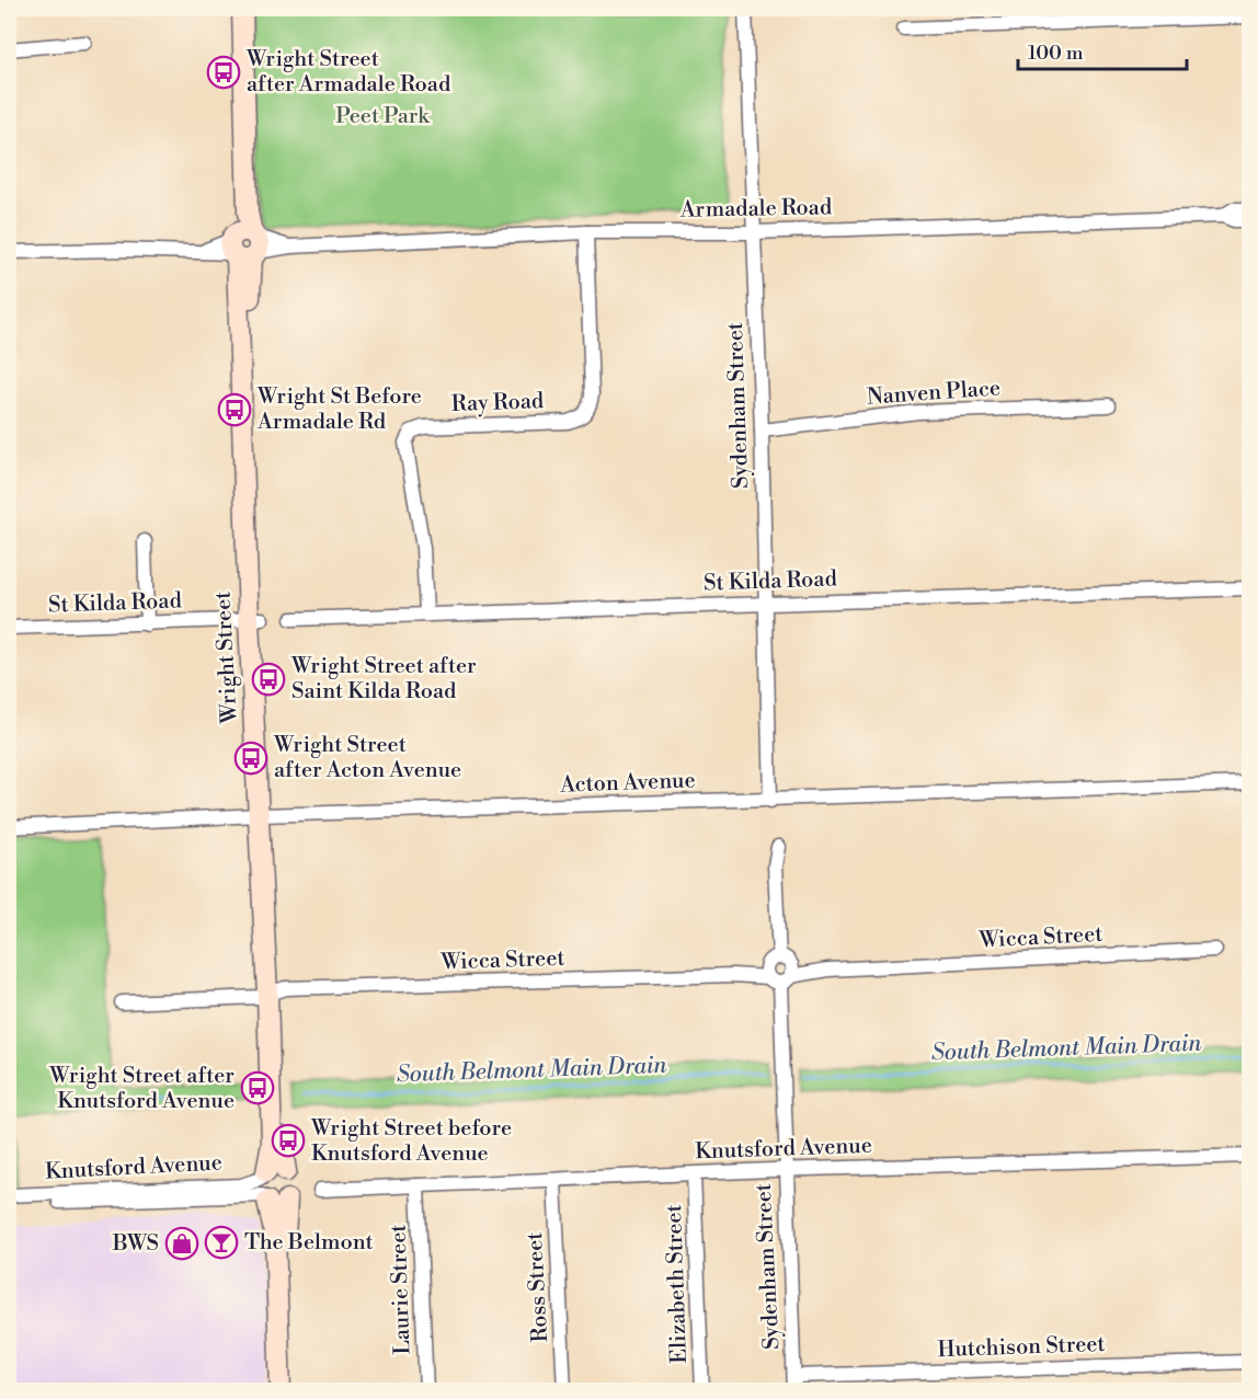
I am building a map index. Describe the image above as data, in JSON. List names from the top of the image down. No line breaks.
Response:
{"streets":{"street":["Armadale Road","Nanven Place","Ray Road","Sydenham Street","St Kilda Road","Wright Street","Acton Avenue","Wicca Street","Knutsford Avenue","Elizabeth Street","Ross Street","Laurie Street","Hutchison Street"]},"crossings":[["Armadale Road","Ray Road"],["Armadale Road","Sydenham Street"],["Armadale Road","Wright Street"],["Nanven Place","Sydenham Street"],["Ray Road","St Kilda Road"],["Sydenham Street","St Kilda Road"],["Sydenham Street","Acton Avenue"],["Sydenham Street","Wicca Street"],["Sydenham Street","Knutsford Avenue"],["Sydenham Street","Hutchison Street"],["St Kilda Road","Wright Street"],["Wright Street","Acton Avenue"],["Wright Street","Wicca Street"],["Wright Street","Knutsford Avenue"],["Knutsford Avenue","Elizabeth Street"],["Knutsford Avenue","Ross Street"],["Knutsford Avenue","Laurie Street"]],"water":["South Belmont Main Drain"],"parks":["Peet Park"],"places":{"bus stop":["Wright Street after Armadale Road","Wright St Before Armadale Rd","Wright Street after Saint Kilda Road","Wright Street after Acton Avenue","Wright Street after Knutsford Avenue","Wright Street before Knutsford Avenue"],"bar":["The Belmont"],"shop":["BWS"]},"scale_bar":"100 m"}
